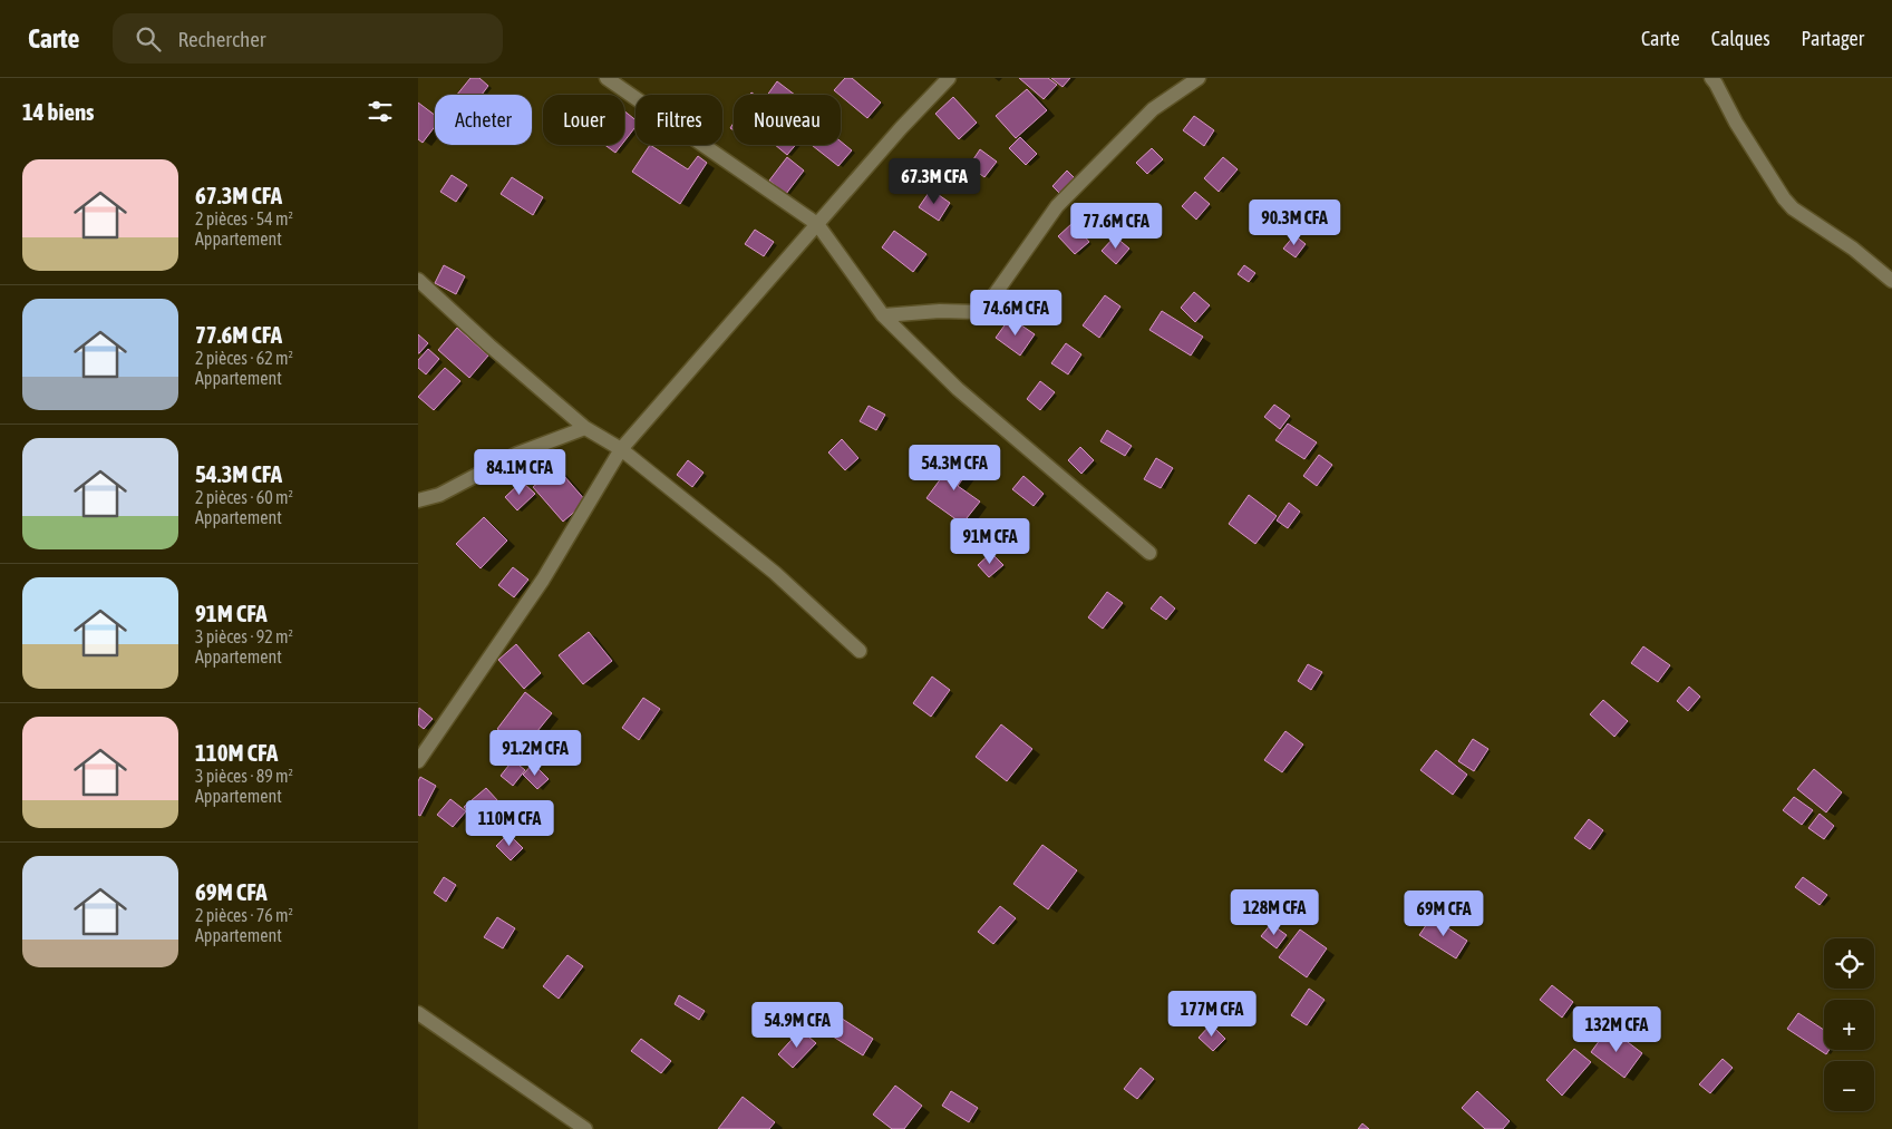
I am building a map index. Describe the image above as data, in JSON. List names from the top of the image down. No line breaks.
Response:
{"page":{"header":"Carte","search":"Rechercher","nav":["Carte","Calques","Partager"],"heading":"14 biens","chip":["Acheter","Louer","Filtres","Nouveau"],"list":[{"name":"67.3M CFA","note":"2 pièces · 54 m² · Appartement"},{"name":"77.6M CFA","note":"2 pièces · 62 m² · Appartement"},{"name":"54.3M CFA","note":"2 pièces · 60 m² · Appartement"},{"name":"91M CFA","note":"3 pièces · 92 m² · Appartement"},{"name":"110M CFA","note":"3 pièces · 89 m² · Appartement"},{"name":"69M CFA","note":"2 pièces · 76 m² · Appartement"}],"price":["67.3M CFA","90.3M CFA","77.6M CFA","74.6M CFA","54.3M CFA","84.1M CFA","91M CFA","91.2M CFA","110M CFA","128M CFA","69M CFA","177M CFA","54.9M CFA","132M CFA"],"map_buttons":["+","−"]}}
